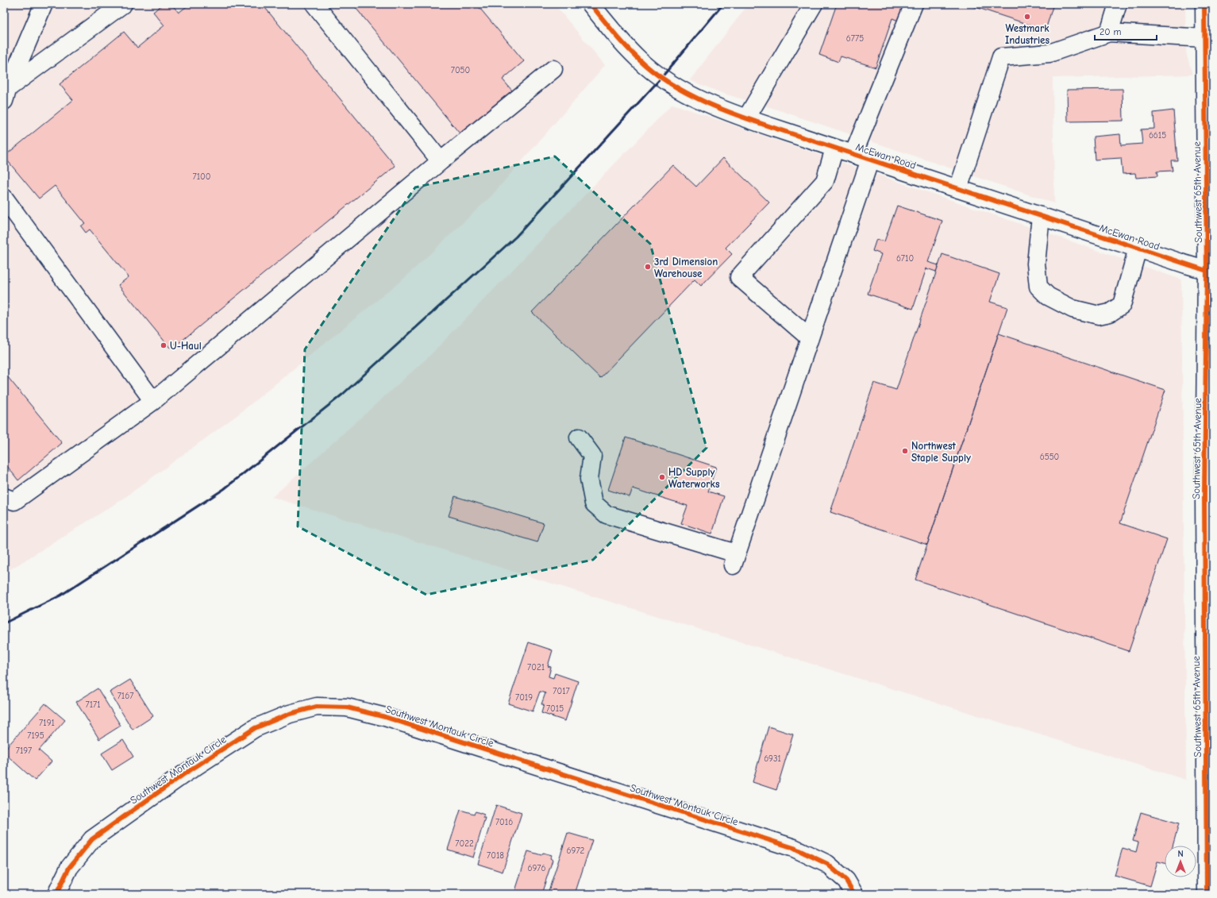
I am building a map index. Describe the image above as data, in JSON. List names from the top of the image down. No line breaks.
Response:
{"streets":{"street":["McEwan Road","Southwest 65th Avenue","Southwest Montauk Circle"]},"crossings":[["McEwan Road","Southwest 65th Avenue"]],"places":["Westmark Industries","3rd Dimension Warehouse","U-Haul","Northwest Staple Supply","HD Supply Waterworks"],"house_numbers":["6775","7050","6615","7100","6710","6550","7021","7017","7167","7019","7171","7015","7191","7195","7197","6931","7016","7022","6972","7018","6976"],"scale_bar":"20 m","north":"top"}
